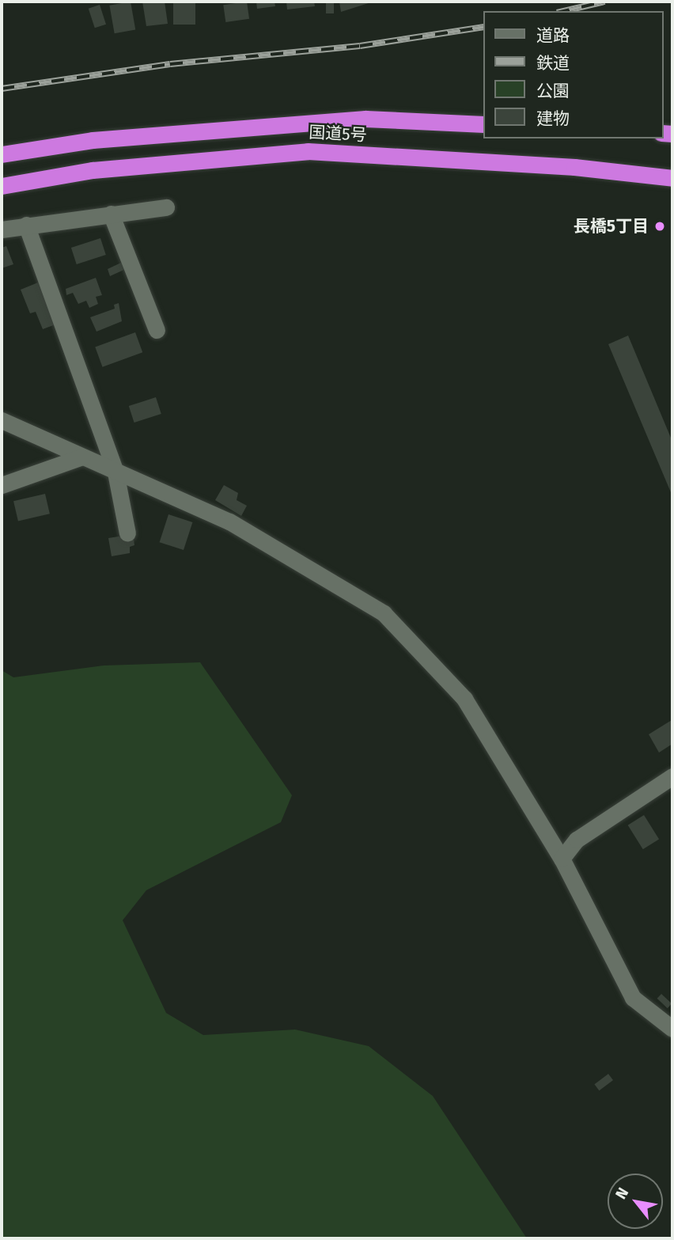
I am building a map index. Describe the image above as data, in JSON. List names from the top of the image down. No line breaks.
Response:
{"streets":{"highway":["国道5号"]},"places":["長橋5丁目"],"legend":["道路","鉄道","公園","建物"],"north":"top left"}
